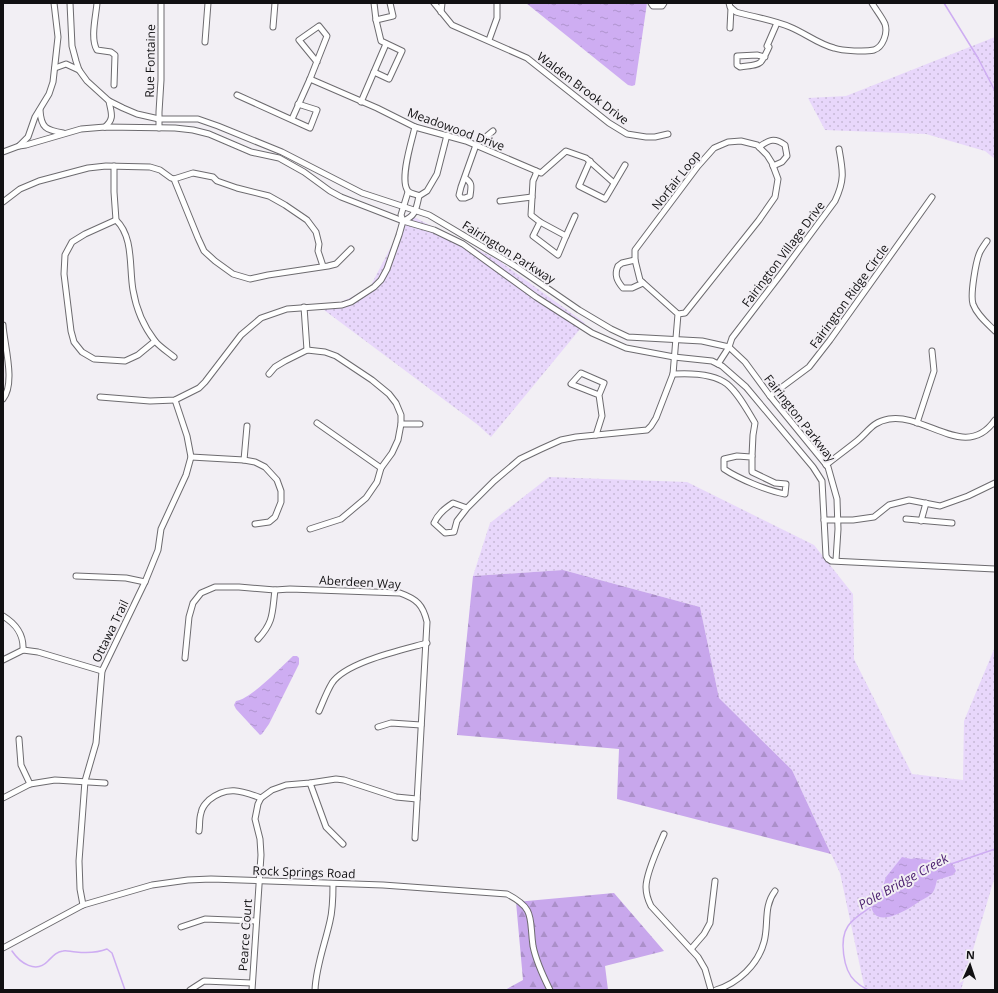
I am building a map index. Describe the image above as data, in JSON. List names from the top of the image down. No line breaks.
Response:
{"streets":{"street":["Rue Fontaine","Walden Brook Drive","Meadowood Drive","Norfair Loop","Fairington Parkway","Fairington Village Drive","Fairington Ridge Circle","Aberdeen Way","Ottawa Trail","Rock Springs Road","Pearce Court"]},"crossings":[["Rue Fontaine","Fairington Parkway"],["Fairington Parkway","Fairington Village Drive"],["Fairington Parkway","Fairington Ridge Circle"],["Ottawa Trail","Rock Springs Road"],["Rock Springs Road","Pearce Court"]],"water":["Pole Bridge Creek"],"north":"top"}
